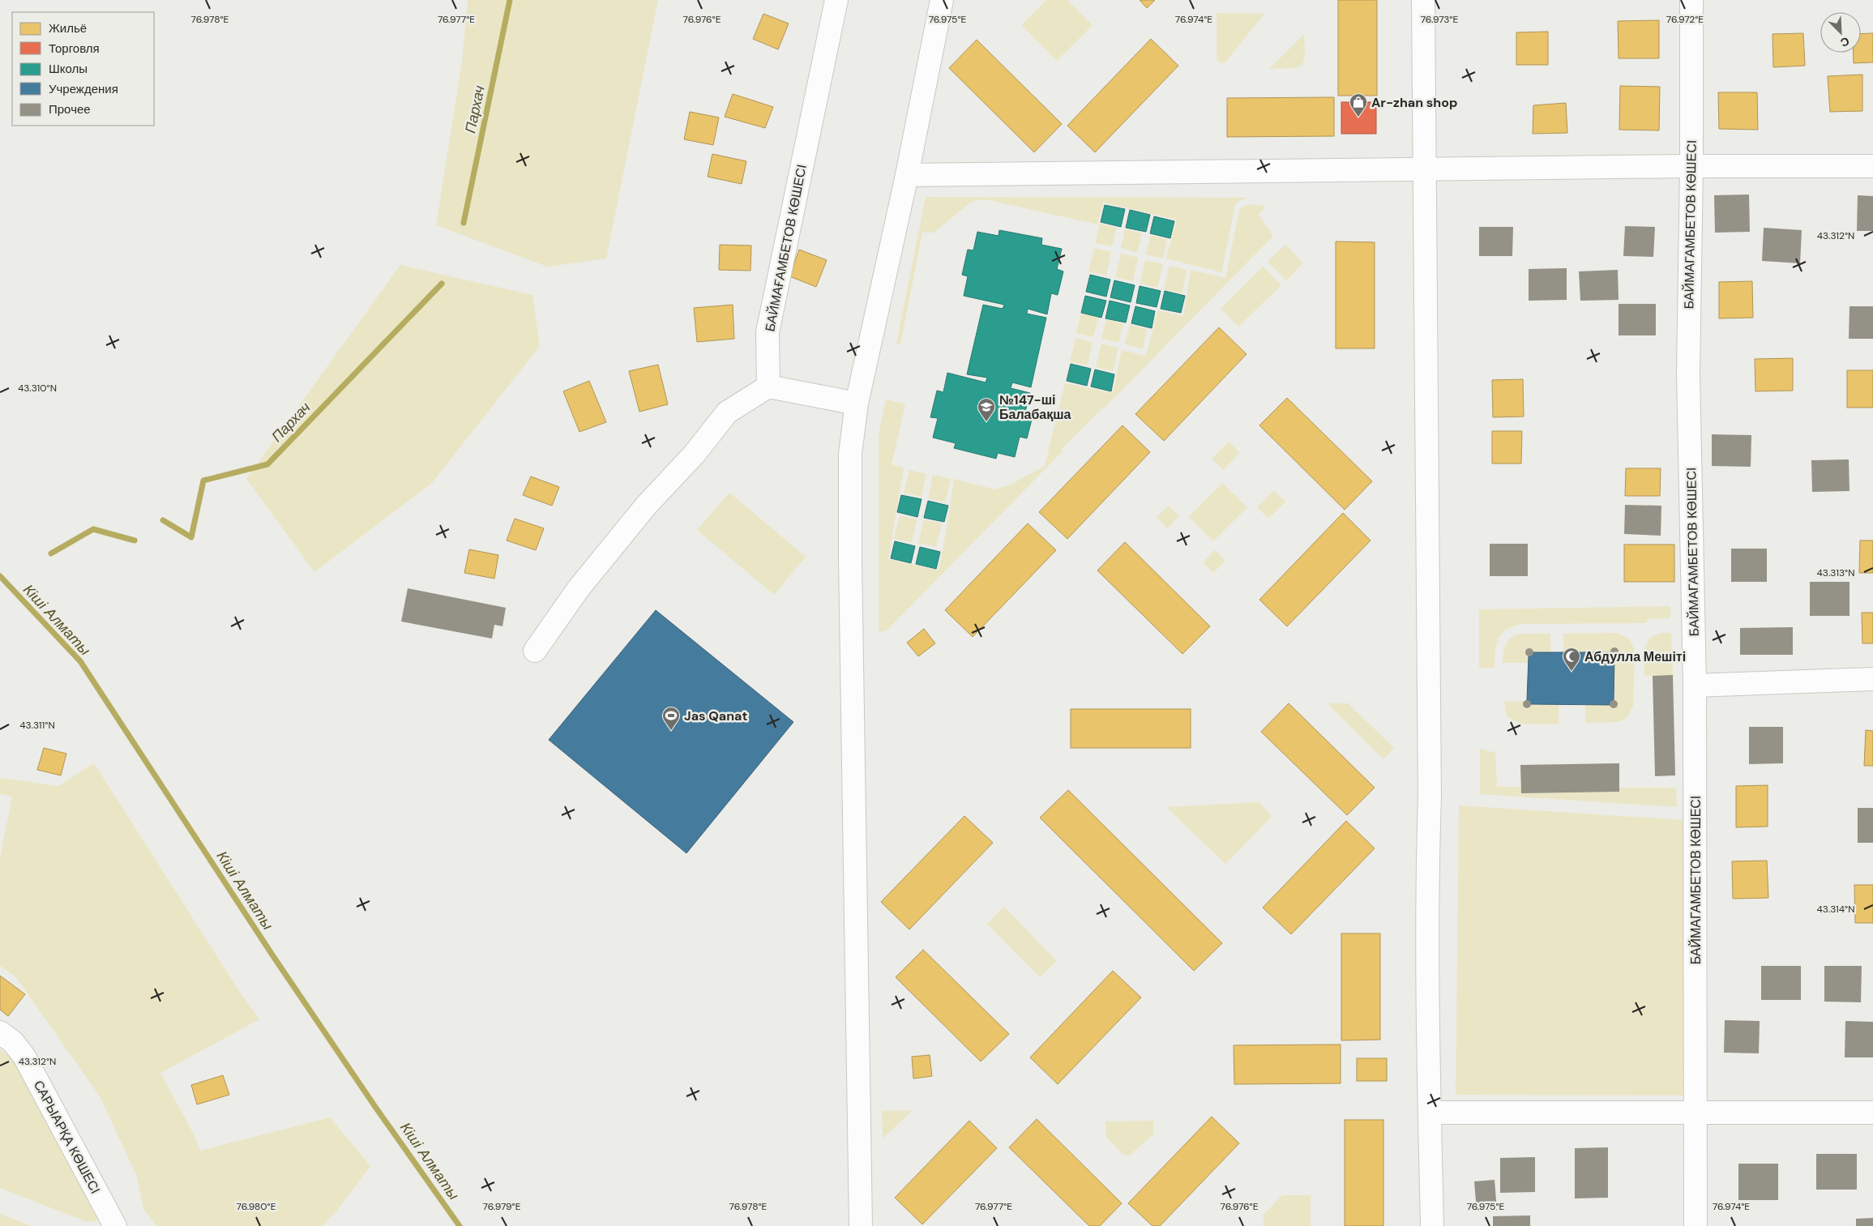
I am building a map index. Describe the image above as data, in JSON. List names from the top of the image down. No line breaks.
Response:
{"streets":{"street":["БАЙМАГАМБЕТОВ КӨШЕСІ","БАЙМАҒАМБЕТОВ КӨШЕСІ","САРЫАРҚА КӨШЕСІ"]},"water":["Пархач","Кіші Алматы"],"places":{"shop":["Ar-zhan shop"],"school or university":["№147-ші Балабақша"],"mosque":["Абдулла Мешіті"],"sports":["Jas Qanat"]},"legend":["Жильё","Торговля","Школы","Учреждения","Прочее"],"north":"bottom right","coordinates":["76.978°E","76.977°E","76.976°E","76.975°E","76.974°E","76.973°E","76.972°E","43.312°N","43.310°N","43.313°N","43.311°N","43.314°N","76.980°E","76.979°E"]}
